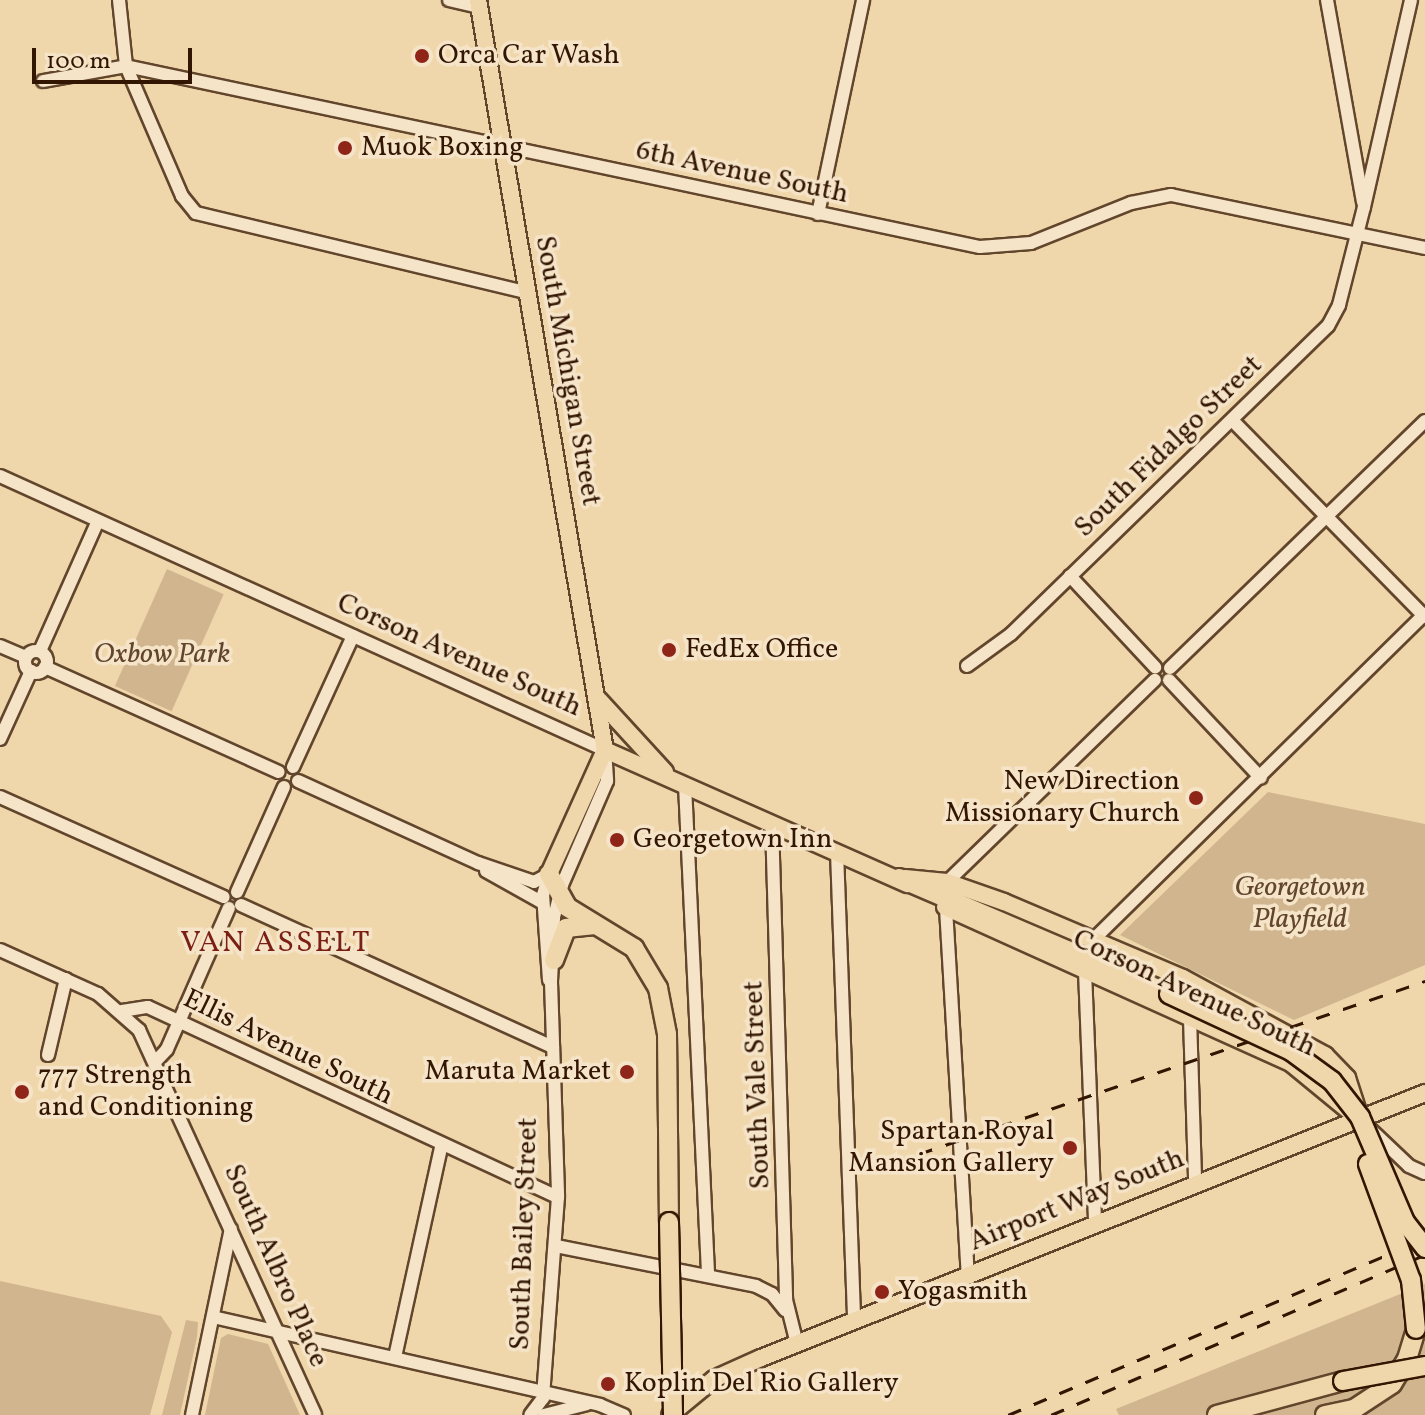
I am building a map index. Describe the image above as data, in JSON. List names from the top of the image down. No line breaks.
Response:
{"streets":{"main road":["South Michigan Street","Corson Avenue South","Airport Way South"],"street":["6th Avenue South","South Fidalgo Street","Ellis Avenue South","South Vale Street","South Bailey Street","South Albro Place"]},"crossings":[["6th Avenue South","South Michigan Street"],["6th Avenue South","South Fidalgo Street"],["South Michigan Street","Corson Avenue South"],["South Michigan Street","South Bailey Street"],["Corson Avenue South","South Vale Street"],["Corson Avenue South","Airport Way South"],["Corson Avenue South","South Bailey Street"],["Ellis Avenue South","South Bailey Street"],["Ellis Avenue South","South Albro Place"],["South Vale Street","Airport Way South"]],"districts":["VAN ASSELT"],"parks":["Oxbow Park","Georgetown Playfield"],"places":["Orca Car Wash","Muok Boxing","FedEx Office","New Direction Missionary Church","Georgetown Inn","Maruta Market","777 Strength and Conditioning","Spartan Royal Mansion Gallery","Yogasmith","Koplin Del Rio Gallery"],"scale_bar":"100 m"}
